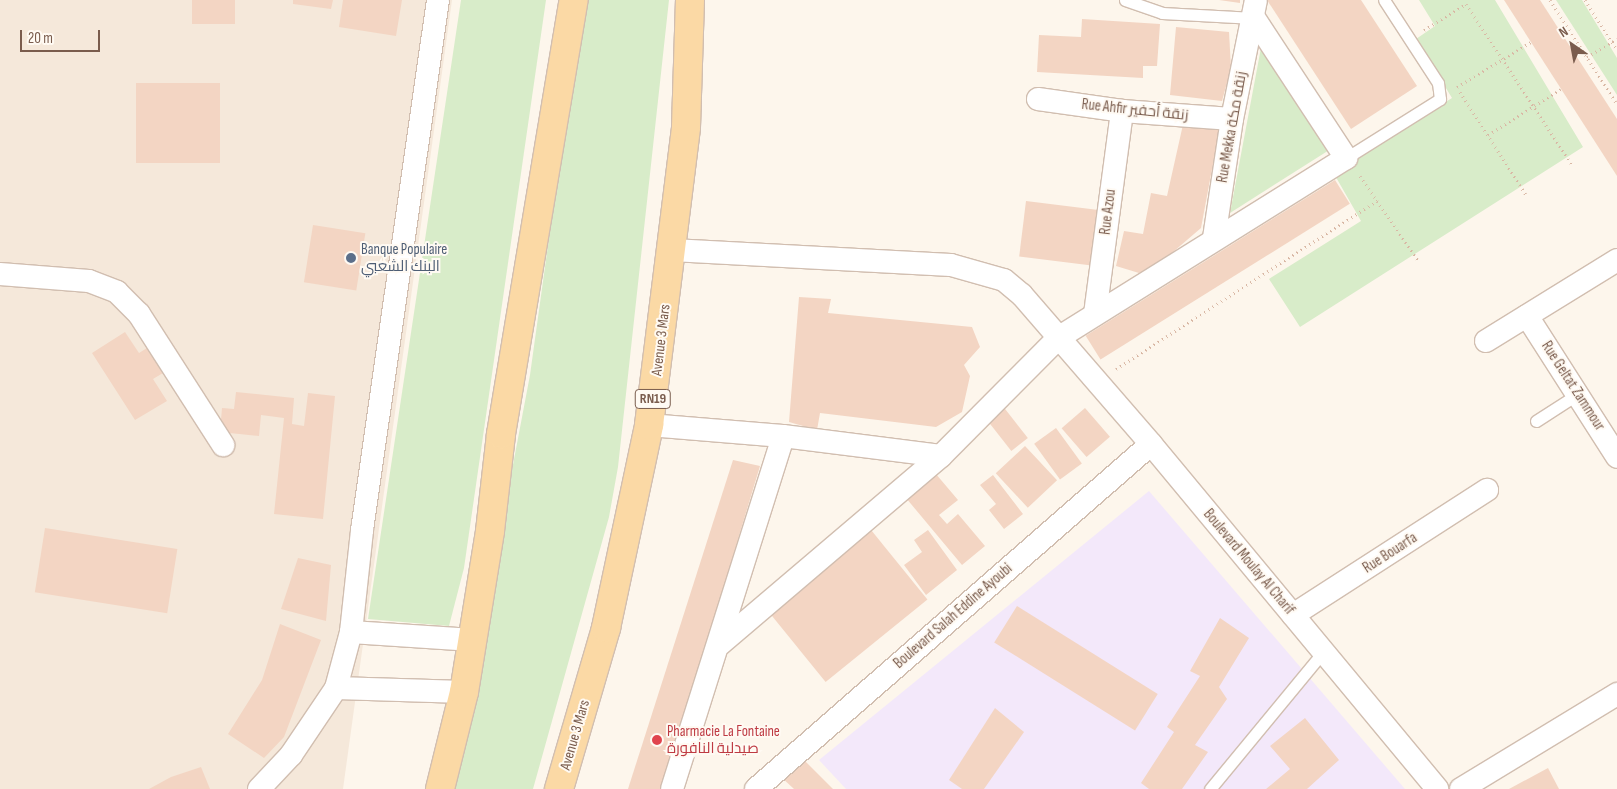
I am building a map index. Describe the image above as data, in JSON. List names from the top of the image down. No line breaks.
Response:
{"streets":{"main road":["Avenue 3 Mars","RN19"],"street":["Rue Ahfir زنقة أحفير","Rue Mekka زنقة مكة","Rue Azou","Rue Geltat Zammour","Rue Bouarfa","Boulevard Moulay Al Charif","Boulevard Salah Eddine Ayoubi"]},"crossings":[["Rue Ahfir زنقة أحفير","Rue Mekka زنقة مكة"],["Rue Ahfir زنقة أحفير","Rue Azou"],["Avenue 3 Mars","Boulevard Moulay Al Charif"],["Rue Bouarfa","Boulevard Moulay Al Charif"],["Boulevard Moulay Al Charif","Boulevard Salah Eddine Ayoubi"]],"places":["Banque Populaire البنك الشعبي","Pharmacie La Fontaine صيدلية النافورة"],"scale_bar":"20 m","north":"top left"}
